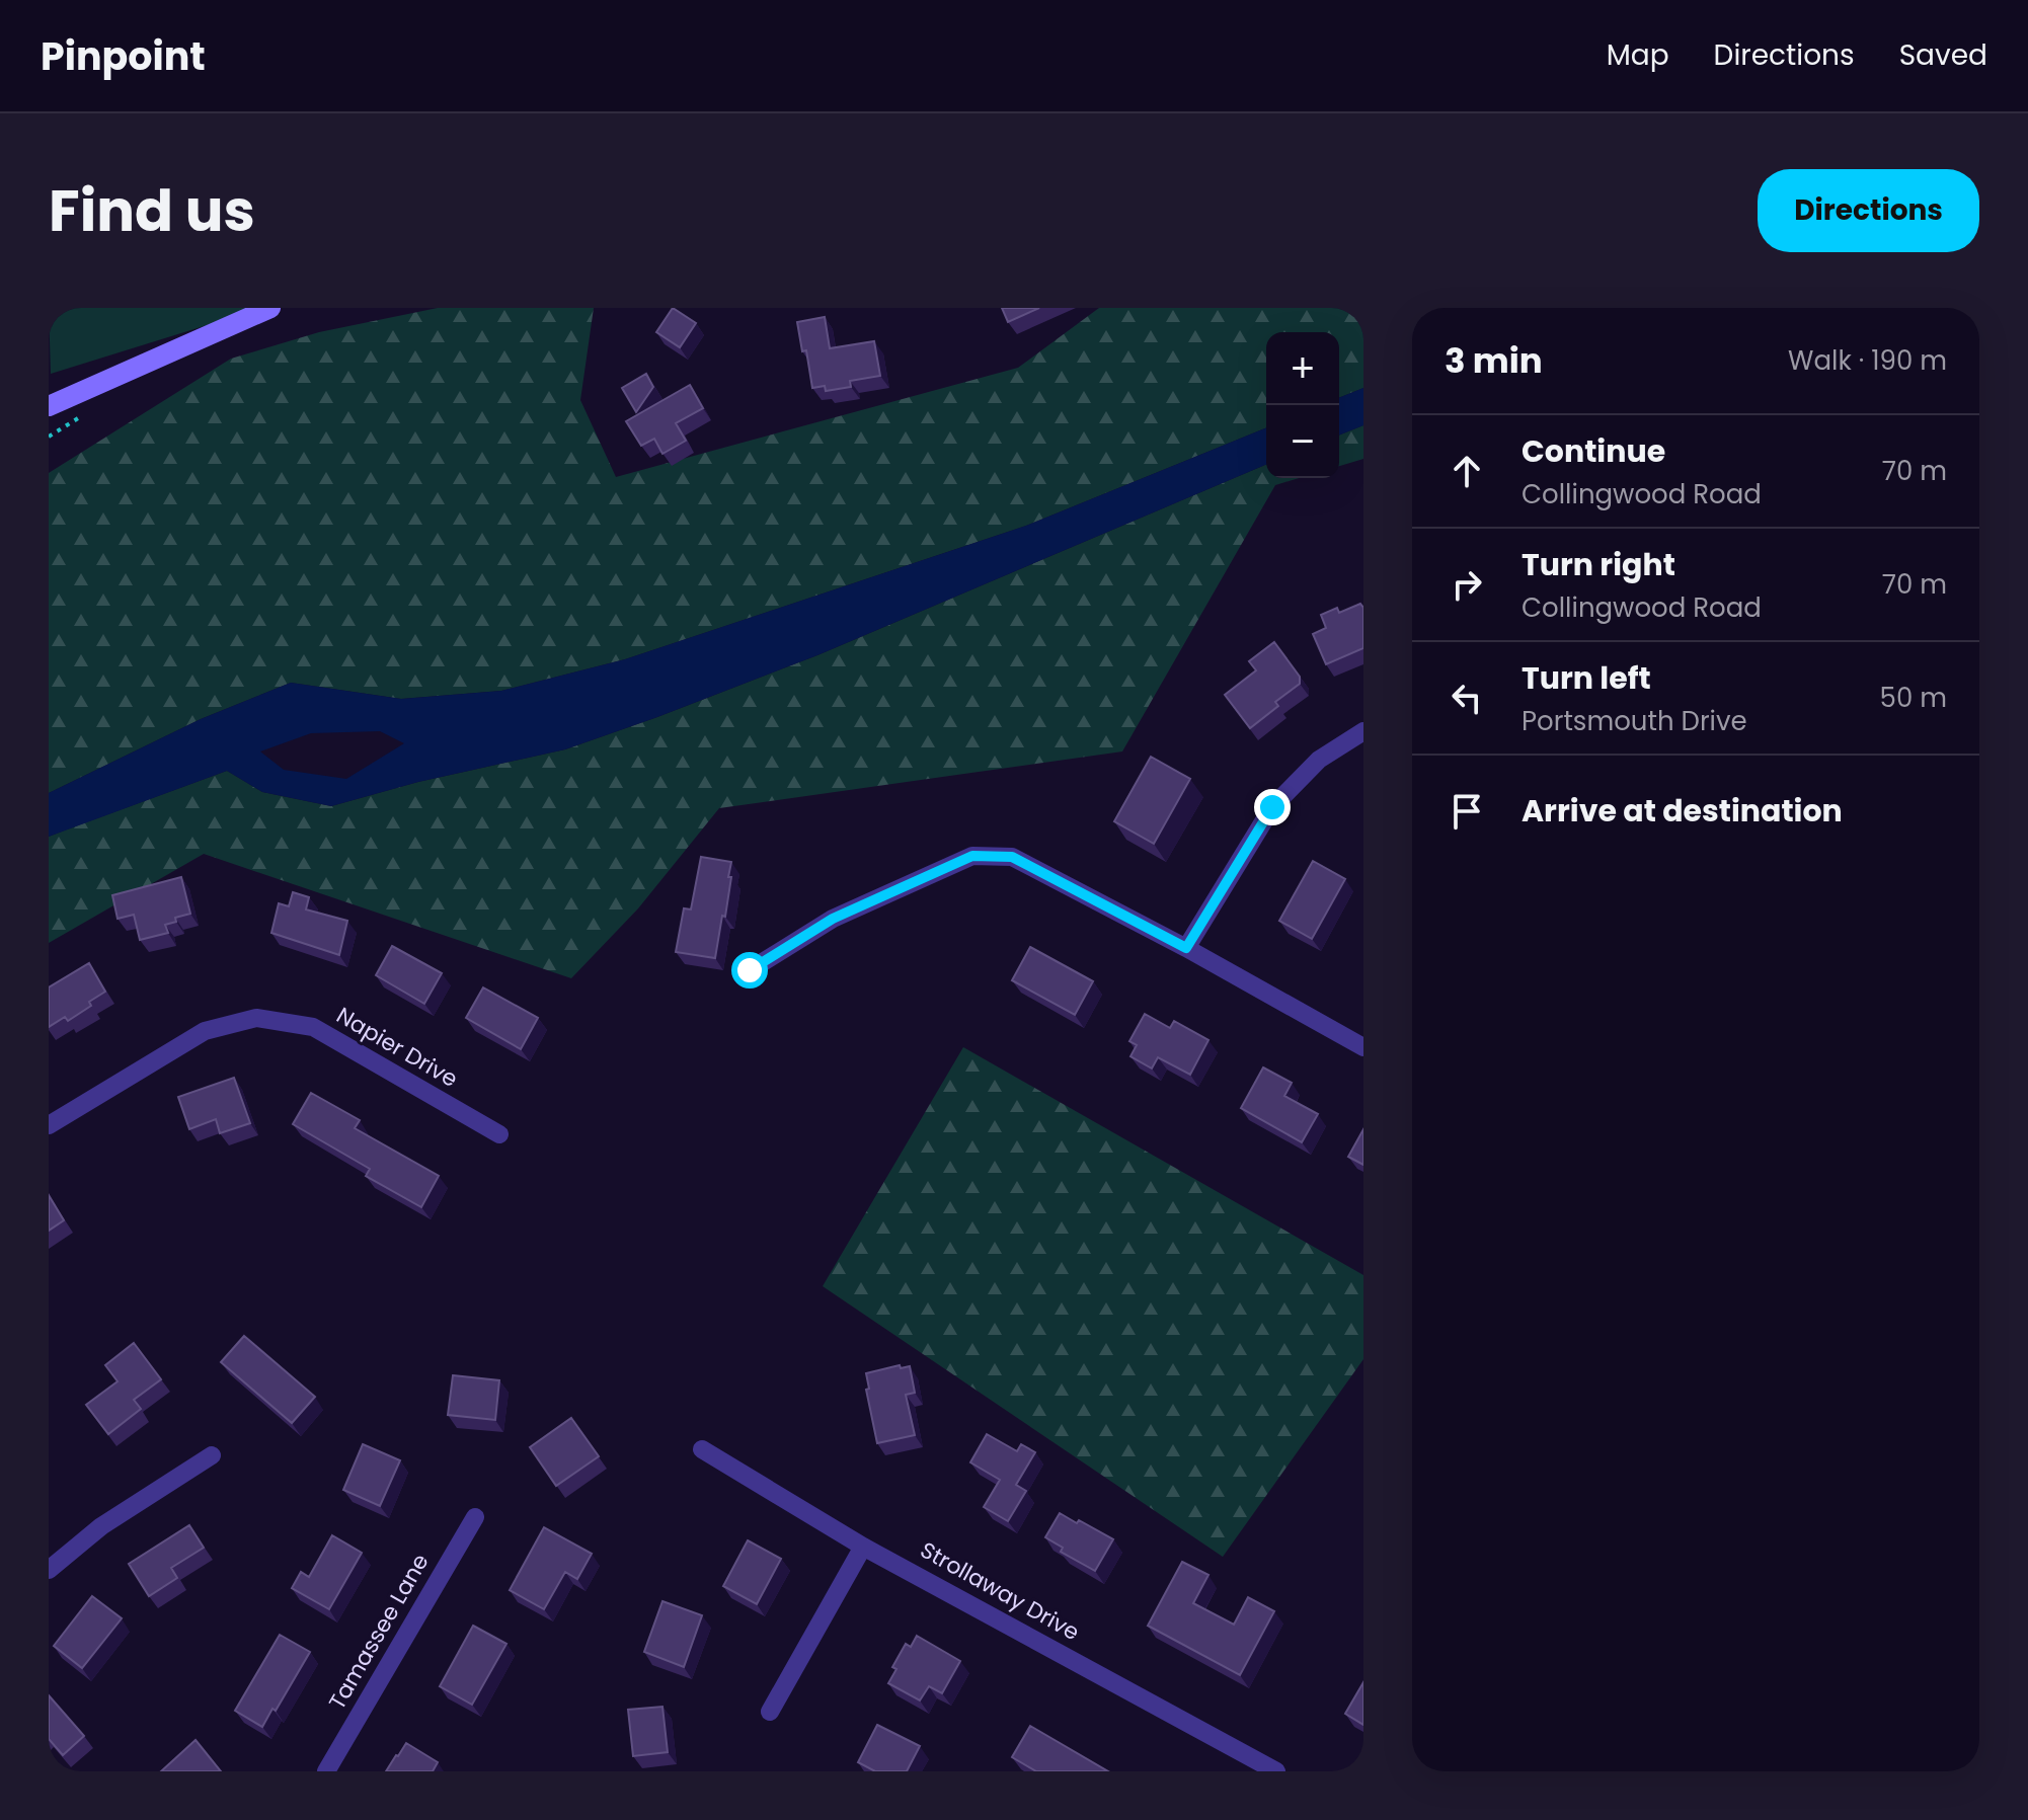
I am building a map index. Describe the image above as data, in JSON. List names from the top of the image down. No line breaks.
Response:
{"streets":{"street":["Napier Drive","Strollaway Drive","Tamassee Lane"]},"page":{"header":"Pinpoint","nav":["Map","Directions","Saved"],"title":"Find us","buttons":"Directions","heading":["3 min","Walk · 190 m"],"map_buttons":["+","−"],"list":[["Continue","Collingwood Road","70 m"],["Turn right","Collingwood Road","70 m"],["Turn left","Portsmouth Drive","50 m"],"Arrive at destination"]}}
